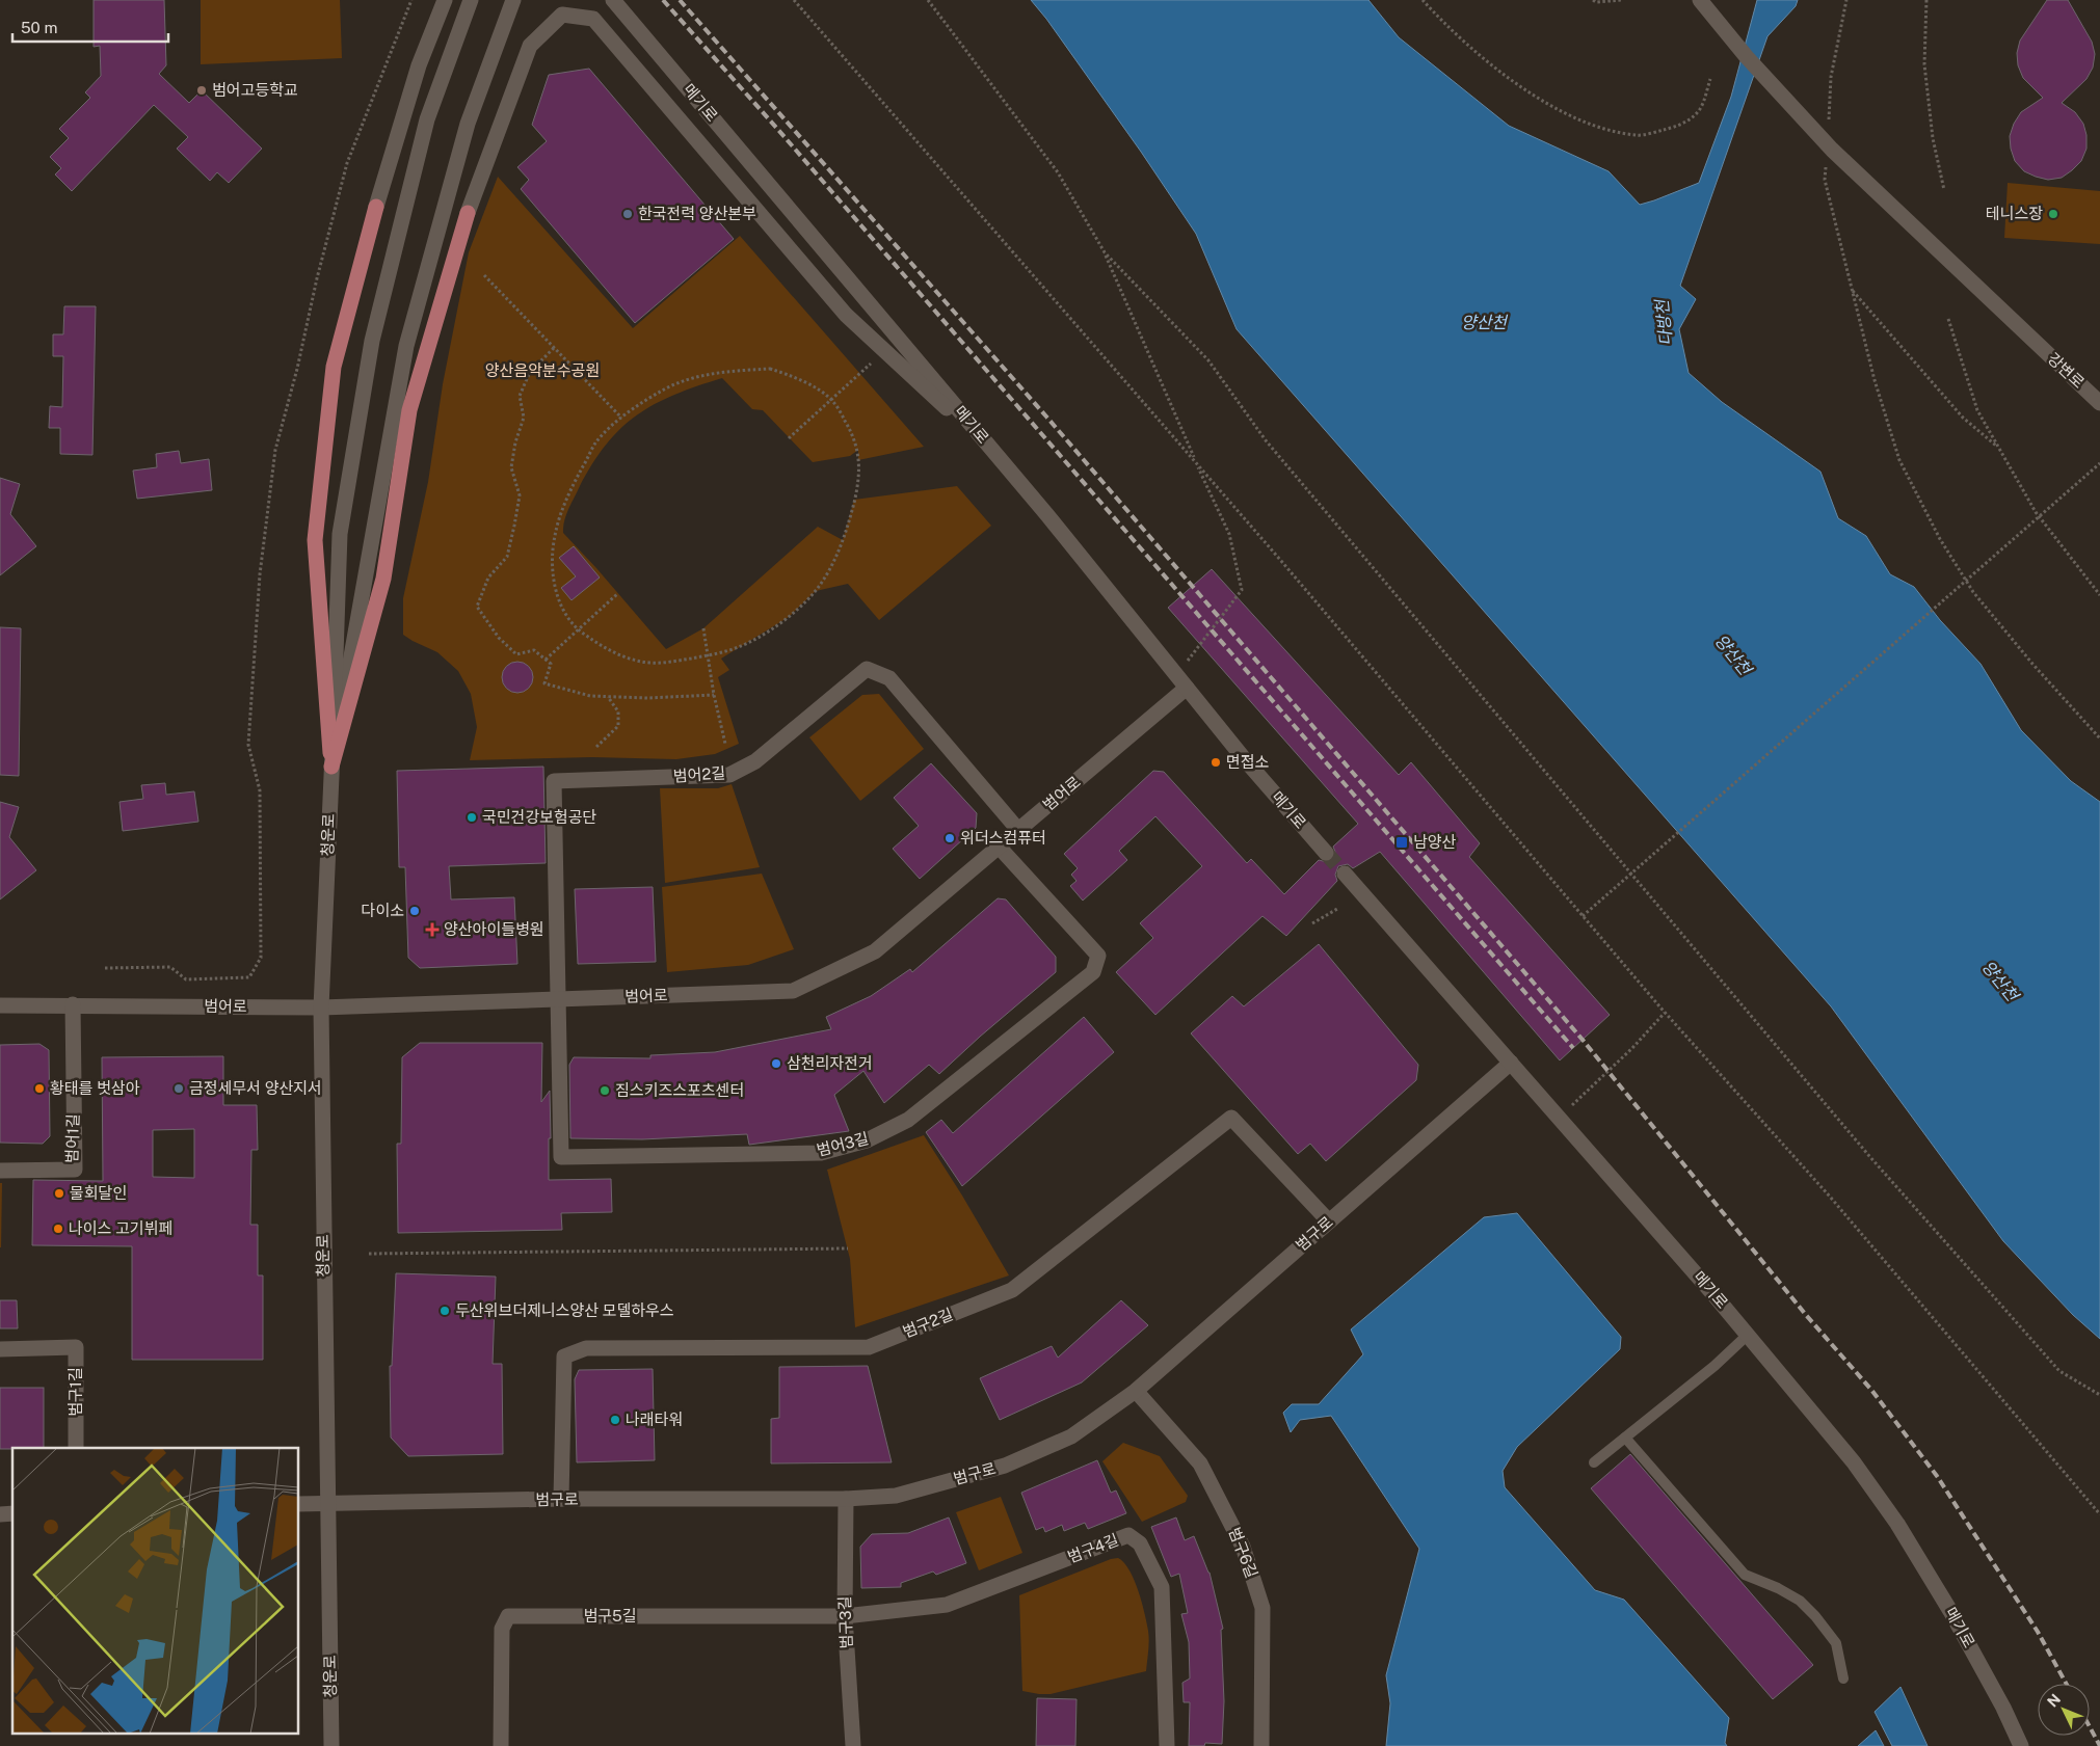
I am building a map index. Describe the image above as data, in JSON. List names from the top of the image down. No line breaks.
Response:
{"streets":{"street":["메기로","강변로","범어2길","범어로","청운로","범어1길","범어3길","범구로","범구2길","범구1길","범구4길","범구6길","범구5길","범구3길"]},"crossings":[["메기로","범어로"],["메기로","범구로"],["범어2길","범어로"],["범어2길","범어3길"],["범어로","청운로"],["범어로","범어1길"],["범어로","범어3길"],["청운로","범구로"],["범구로","범구2길"],["범구로","범구6길"],["범구로","범구3길"],["범구4길","범구5길"],["범구4길","범구3길"],["범구5길","범구3길"]],"water":["양산천","다방천"],"parks":["양산음악분수공원"],"places":{"other":["범어고등학교","한국전력 양산본부","테니스장","면접소","국민건강보험공단","위더스컴퓨터","다이소","삼천리자전거","황태를 벗삼아","금정세무서 양산지서","짐스키즈스포츠센터","물회달인","나이스 고기뷔페","두산위브더제니스양산 모델하우스","나래타워"],"transit":["남양산"],"health":["양산아이들병원"]},"scale_bar":"50 m","north":"top left"}
